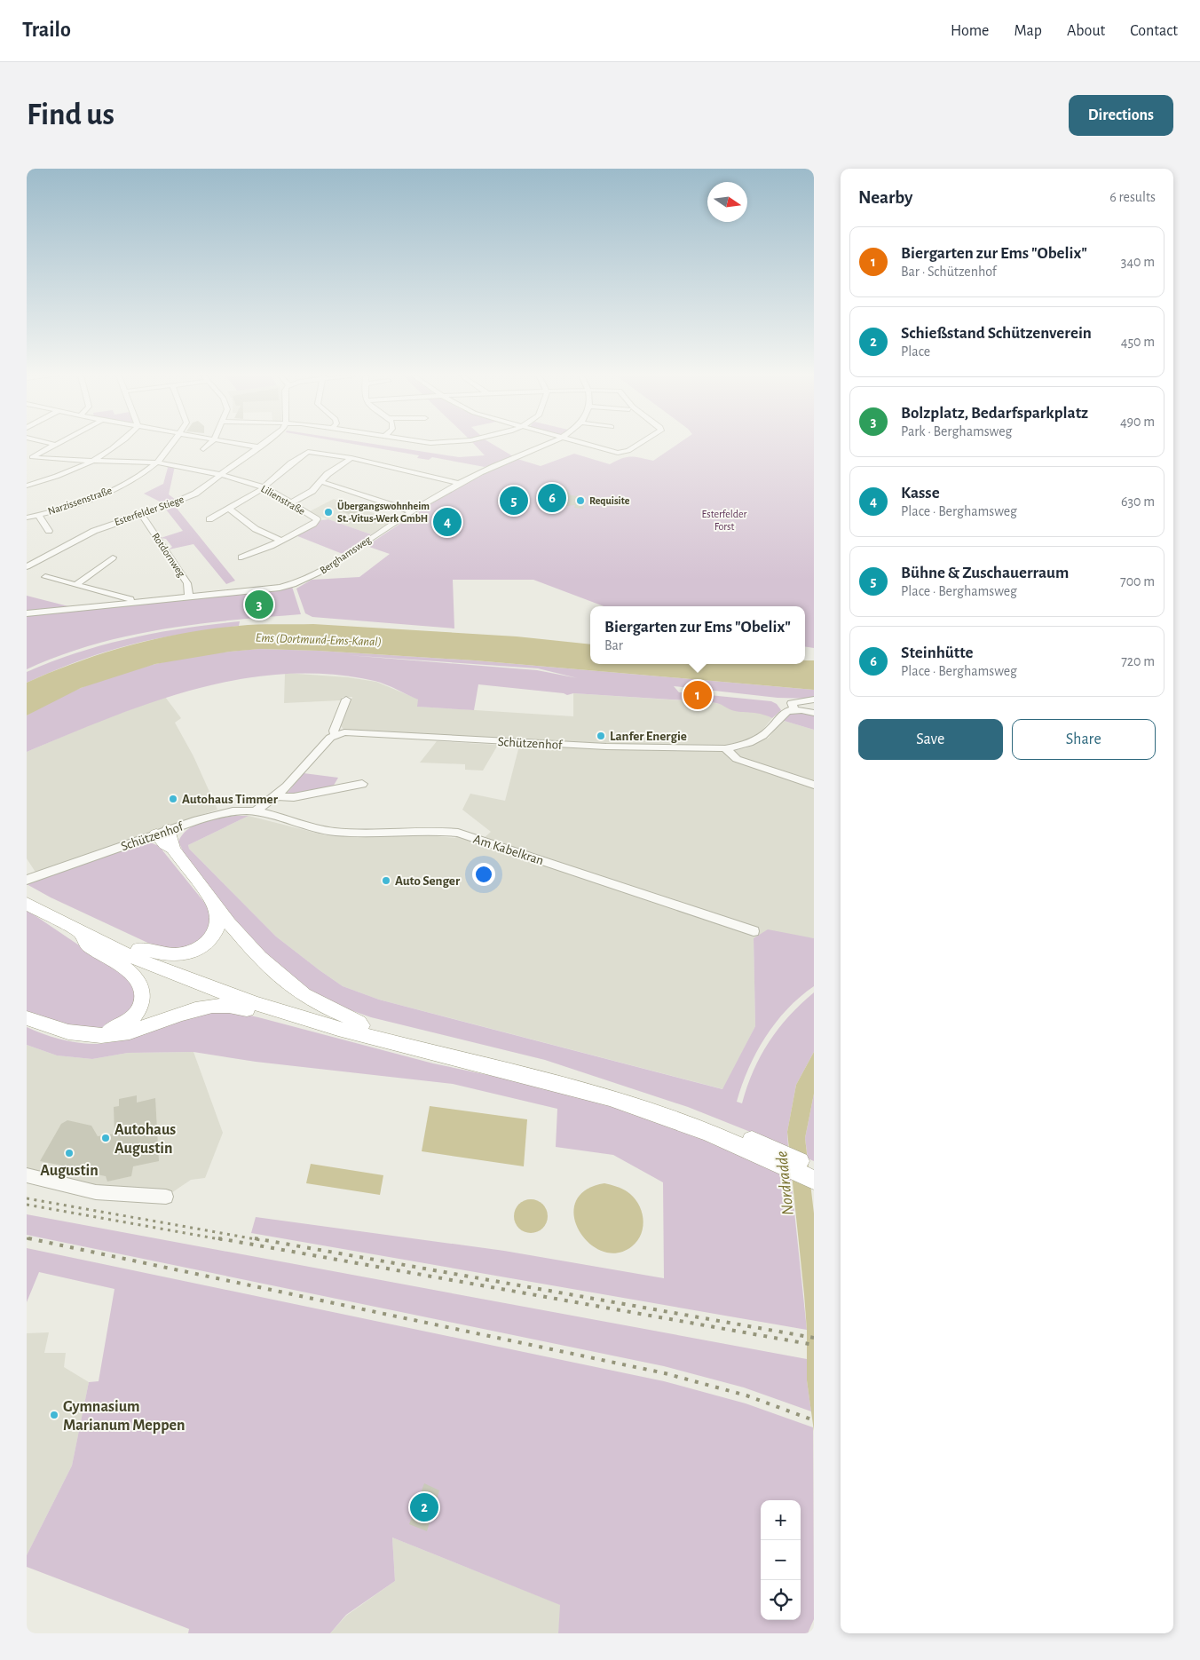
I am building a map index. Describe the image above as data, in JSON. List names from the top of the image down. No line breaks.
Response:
{"streets":{"street":["Lilienstraße","Narzissenstraße","Esterfelder Stiege","Rotdornweg","Berghamsweg","Schützenhof","Am Kabelkran"]},"crossings":[["Lilienstraße","Narzissenstraße"],["Lilienstraße","Esterfelder Stiege"],["Esterfelder Stiege","Rotdornweg"],["Rotdornweg","Berghamsweg"],["Schützenhof","Am Kabelkran"]],"water":["Ems (Dortmund-Ems-Kanal)","Nordradde"],"parks":["Esterfelder Forst"],"places":["Requisite","Übergangswohnheim St.-Vitus-Werk GmbH","Lanfer Energie","Autohaus Timmer","Auto Senger","Autohaus Augustin","Augustin","Gymnasium Marianum Meppen"],"north":"right","page":{"header":"Trailo","nav":["Home","Map","About","Contact"],"buttons":["Directions",["Save","Share"]],"title":"Find us","heading":["Nearby","6 results"],"list":[{"mark":"1","name":"Biergarten zur Ems \"Obelix\"","note":"Bar · Schützenhof","value":"340 m"},{"mark":"2","name":"Schießstand Schützenverein","note":"Place","value":"450 m"},{"mark":"3","name":"Bolzplatz, Bedarfsparkplatz","note":"Park · Berghamsweg","value":"490 m"},{"mark":"4","name":"Kasse","note":"Place · Berghamsweg","value":"630 m"},{"mark":"5","name":"Bühne & Zuschauerraum","note":"Place · Berghamsweg","value":"700 m"},{"mark":"6","name":"Steinhütte","note":"Place · Berghamsweg","value":"720 m"}],"pins":["6","5","4","3","1","2"],"popup":["Biergarten zur Ems \"Obelix\"","Bar"],"map_buttons":["+","−"]}}
